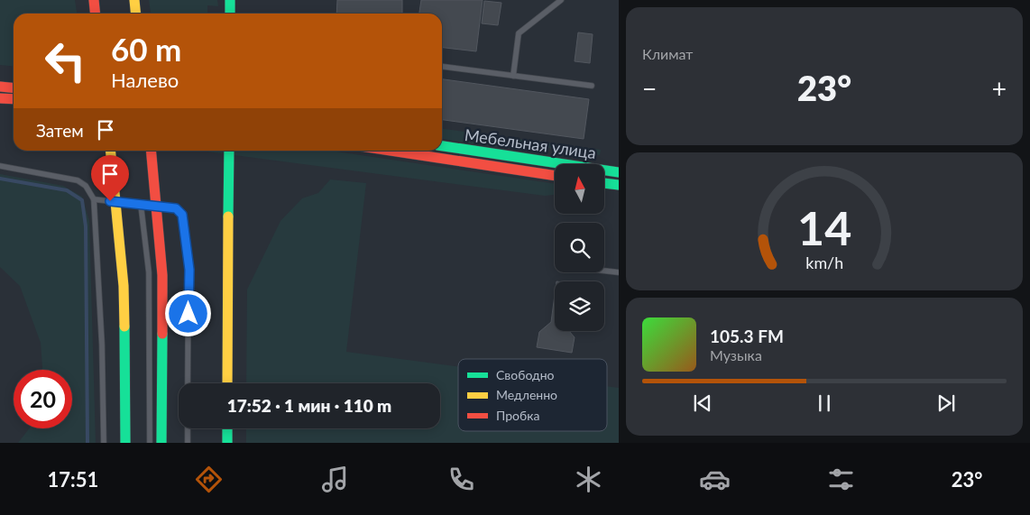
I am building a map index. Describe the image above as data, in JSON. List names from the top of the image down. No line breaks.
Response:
{"streets":{"main road":["Мебельная улица"]},"legend":["Свободно","Медленно","Пробка"],"north":"top","page":{"tile":"Климат","turn":["60 m","Налево"],"heat":["−","23°","+"],"then":"Затем","song":["105.3 FM","Музыка"],"limit":"20","trip":"17:52 · 1 мин · 110 m","tabs":["17:51","23°"],"gauge":["14","km/h"]}}
